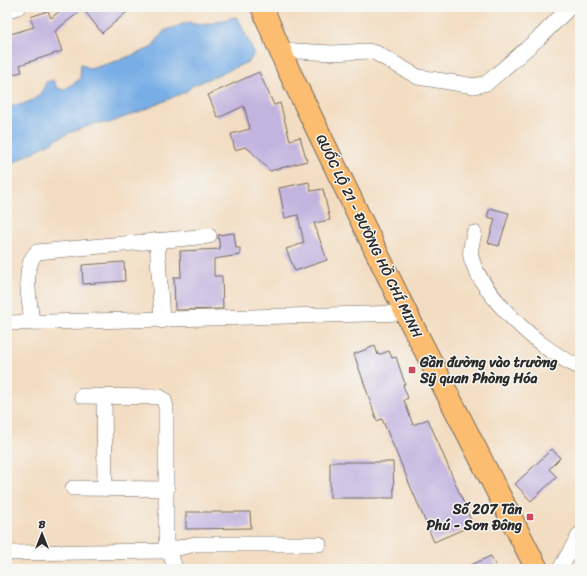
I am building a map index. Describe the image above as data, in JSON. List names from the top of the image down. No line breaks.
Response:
{"streets":{"highway":["QUỐC LỘ 21 - ĐƯỜNG HỒ CHÍ MINH"]},"places":{"transit":["Gần đường vào trường Sỹ quan Phòng Hóa","Số 207 Tân Phú - Sơn Đông"]},"north":"top"}
